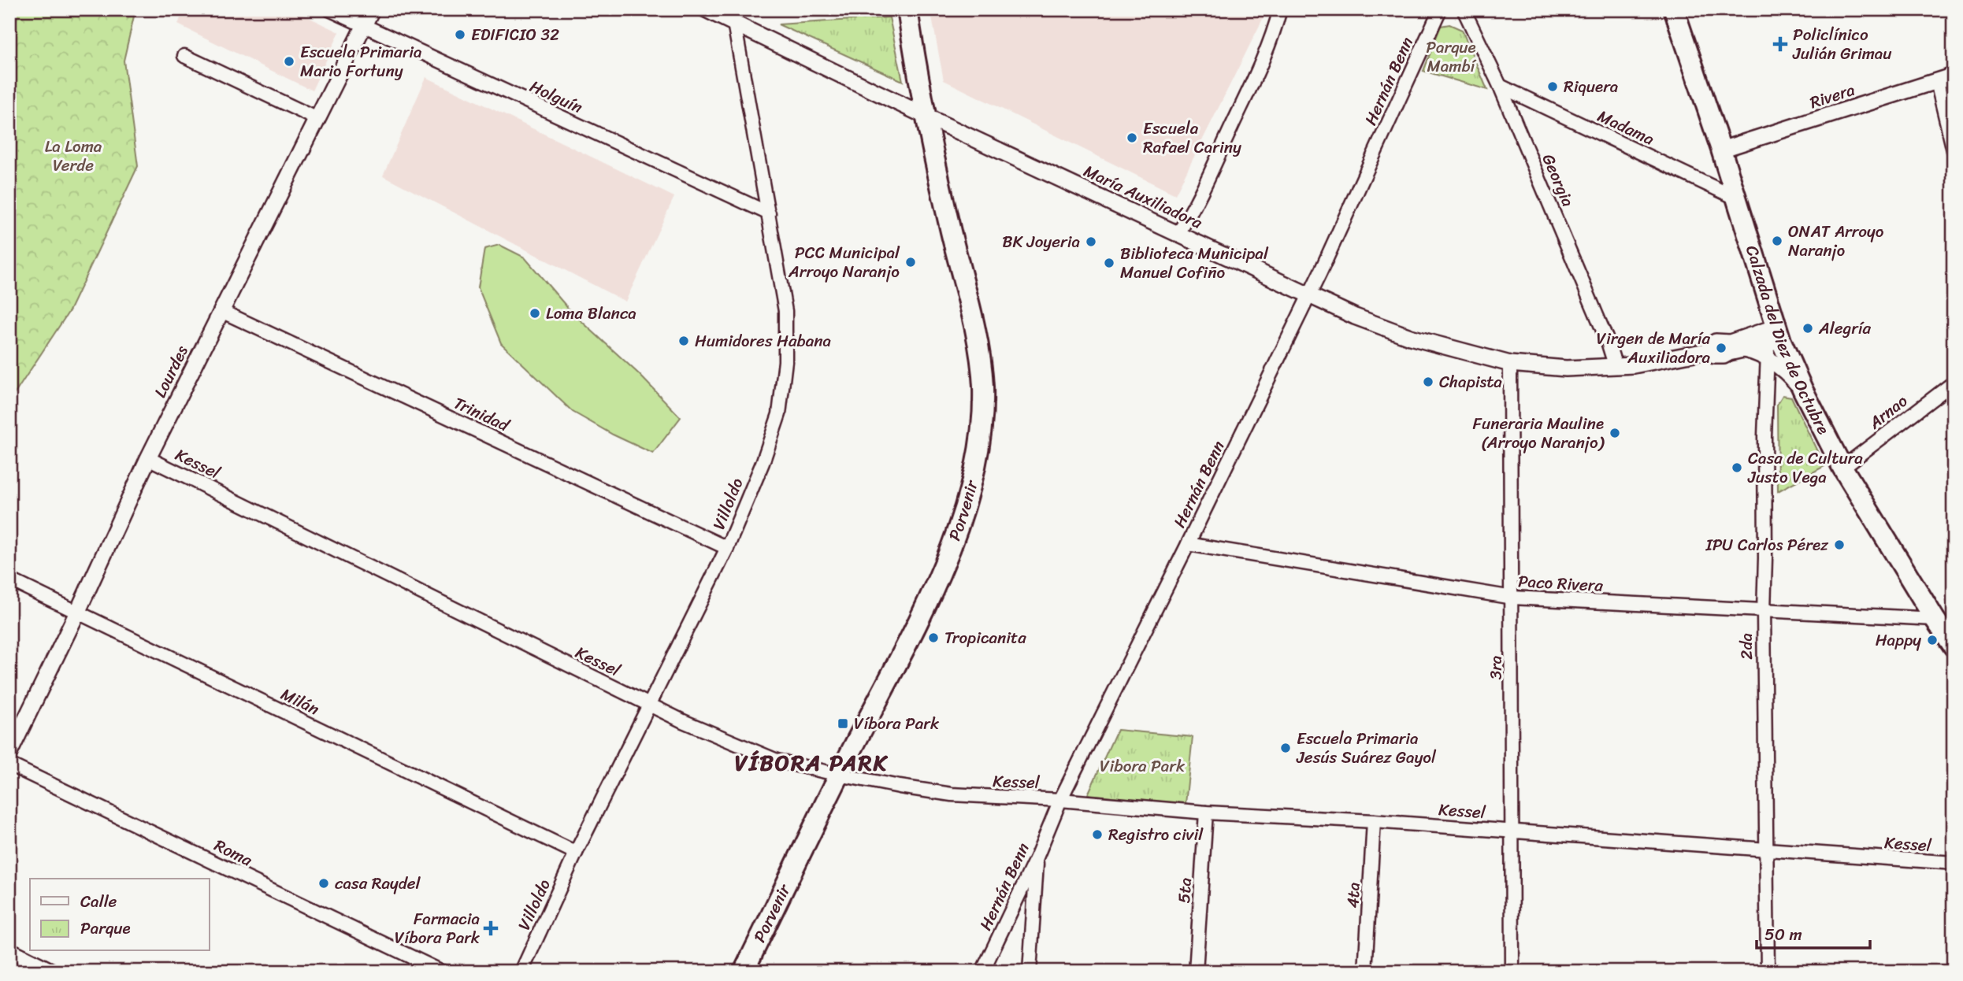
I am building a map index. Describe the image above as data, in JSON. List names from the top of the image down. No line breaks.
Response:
{"streets":{"main road":["Calzada del Diez de Octubre","Porvenir"],"street":["Hernán Benn","Rivera","Holguín","Madama","Georgia","María Auxiliadora","Lourdes","Arnao","Trinidad","Kessel","Villoldo","Paco Rivera","2da","3ra","Milán","Roma","5ta","4ta"]},"crossings":[["Hernán Benn","María Auxiliadora"],["Hernán Benn","Kessel"],["Hernán Benn","Paco Rivera"],["Rivera","Calzada del Diez de Octubre"],["Holguín","Lourdes"],["Holguín","Villoldo"],["Madama","Georgia"],["Madama","Calzada del Diez de Octubre"],["Georgia","María Auxiliadora"],["María Auxiliadora","Calzada del Diez de Octubre"],["María Auxiliadora","Villoldo"],["María Auxiliadora","Porvenir"],["María Auxiliadora","2da"],["María Auxiliadora","3ra"],["Calzada del Diez de Octubre","Arnao"],["Calzada del Diez de Octubre","Paco Rivera"],["Calzada del Diez de Octubre","2da"],["Lourdes","Trinidad"],["Lourdes","Kessel"],["Lourdes","Milán"],["Trinidad","Villoldo"],["Kessel","Villoldo"],["Kessel","Porvenir"],["Kessel","2da"],["Kessel","3ra"],["Kessel","5ta"],["Kessel","4ta"],["Villoldo","Milán"],["Paco Rivera","2da"],["Paco Rivera","3ra"]],"districts":["VÍBORA PARK"],"parks":["Parque Mambí","La Loma Verde","Vibora Park"],"places":{"other":["EDIFICIO 32","Escuela Primaria Mario Fortuny","Riquera","Escuela Rafael Cariny","ONAT Arroyo Naranjo","BK Joyeria","PCC Municipal Arroyo Naranjo","Biblioteca Municipal Manuel Cofiño","Loma Blanca","Alegría","Humidores Habana","Virgen de María Auxiliadora","Chapista","Funeraria Mauline (Arroyo Naranjo)","Casa de Cultura Justo Vega","IPU Carlos Pérez","Tropicanita","Happy","Escuela Primaria Jesús Suárez Gayol","Registro civil","casa Raydel"],"health":["Policlínico Julián Grimau","Farmacia Víbora Park"],"transit":["Víbora Park"]},"legend":["Calle","Parque"],"scale_bar":"50 m"}
